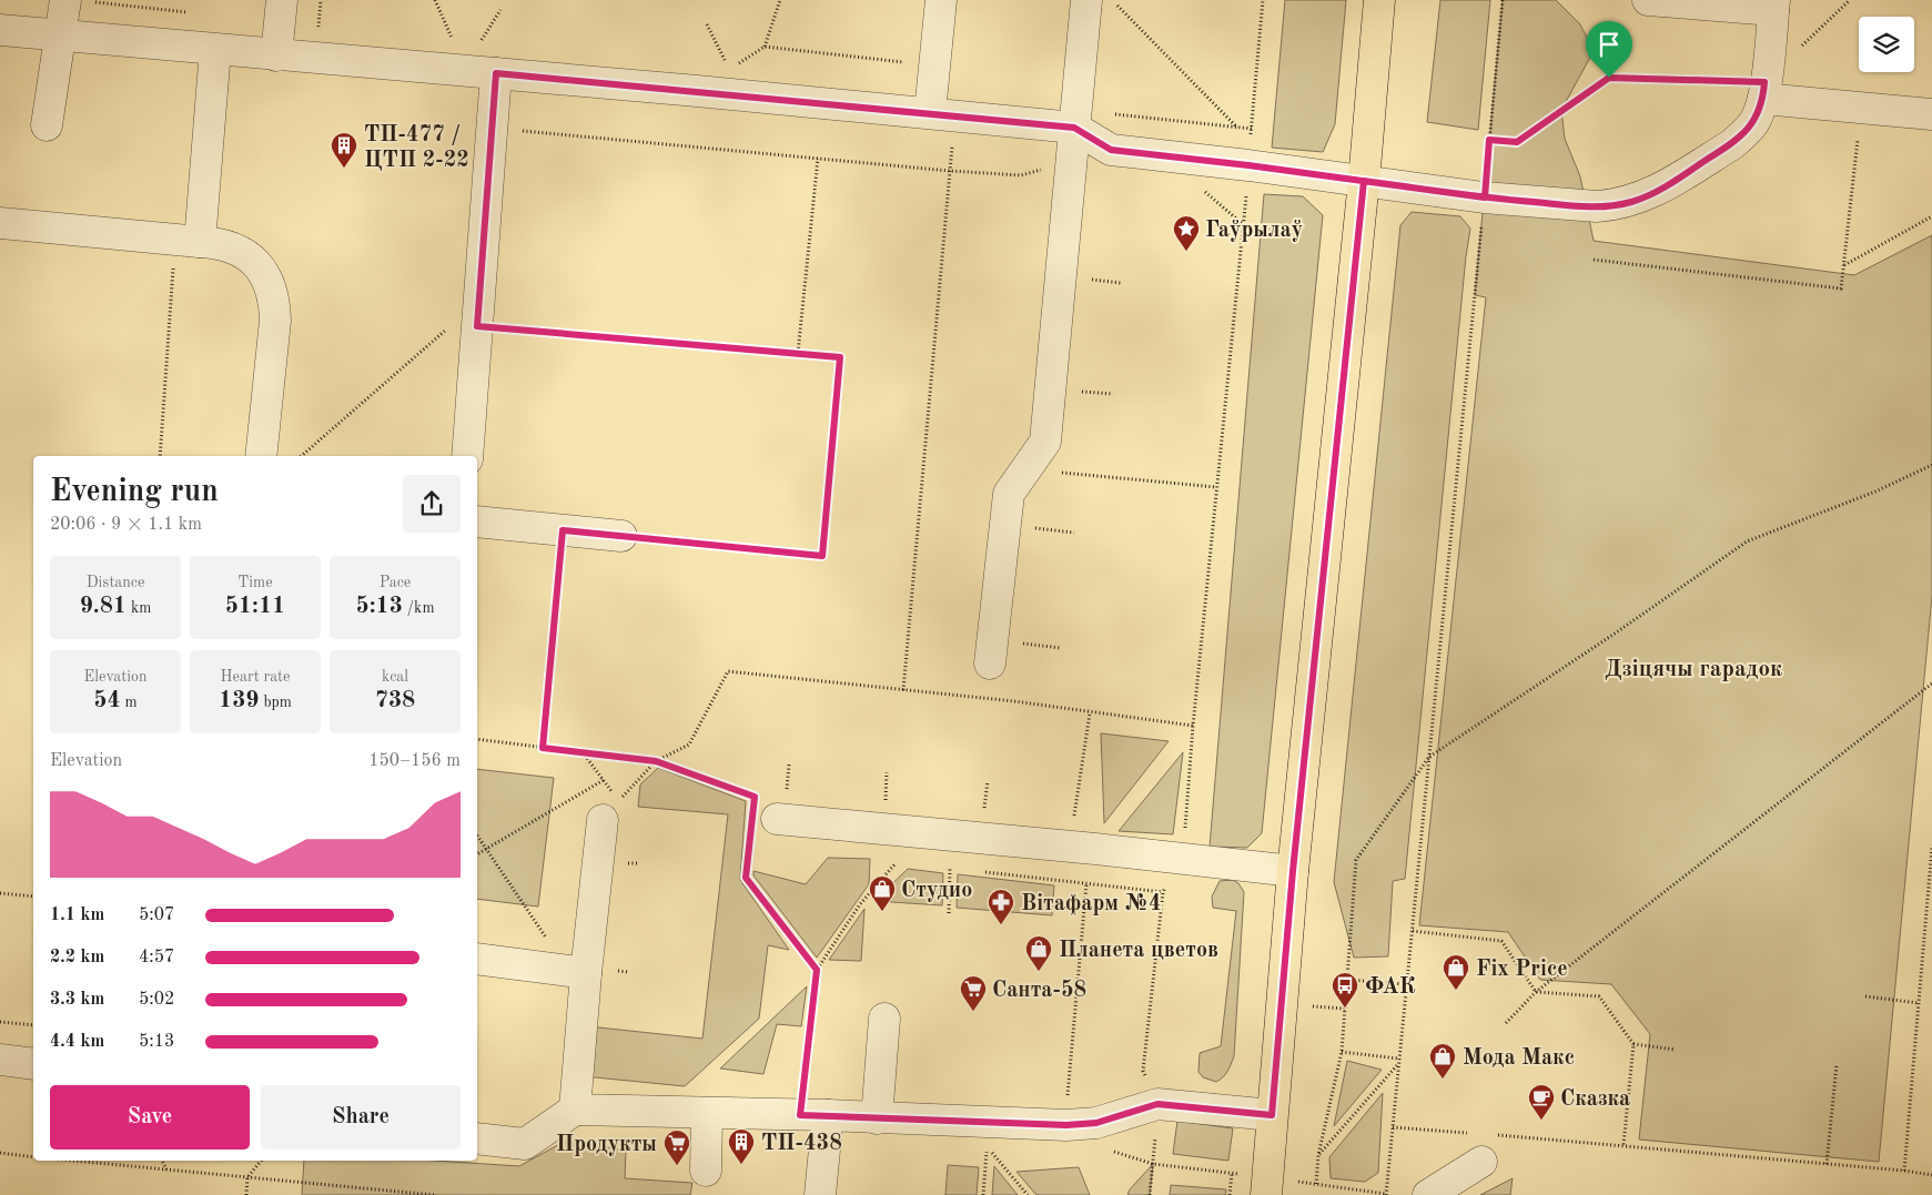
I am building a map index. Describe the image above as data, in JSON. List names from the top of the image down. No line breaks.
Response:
{"districts":["Дзіцячы гарадок"],"places":{"building":["ТП-477 / ЦТП 2-22","ТП-438"],"place":["Гаўрылаў"],"shop":["Студио","Планета цветов","Fix Price","Мода Макс"],"pharmacy":["Вітафарм №4"],"bus stop":["ФАК"],"supermarket":["Санта-58","Продукты"],"cafe":["Сказка"]},"page":{"heading":["Evening run","20:06 · 9 × 1.1 km"],"stats":[["Distance","9.81 km"],["Time","51:11"],["Pace","5:13 /km"],["Elevation","54 m"],["Heart rate","139 bpm"],["kcal","738"]],"chart":["Elevation","150–156 m"],"list":[{"name":"1.1 km","note":"5:07"},{"name":"2.2 km","note":"4:57"},{"name":"3.3 km","note":"5:02"},{"name":"4.4 km","note":"5:13"}],"buttons":["Save","Share"]}}
